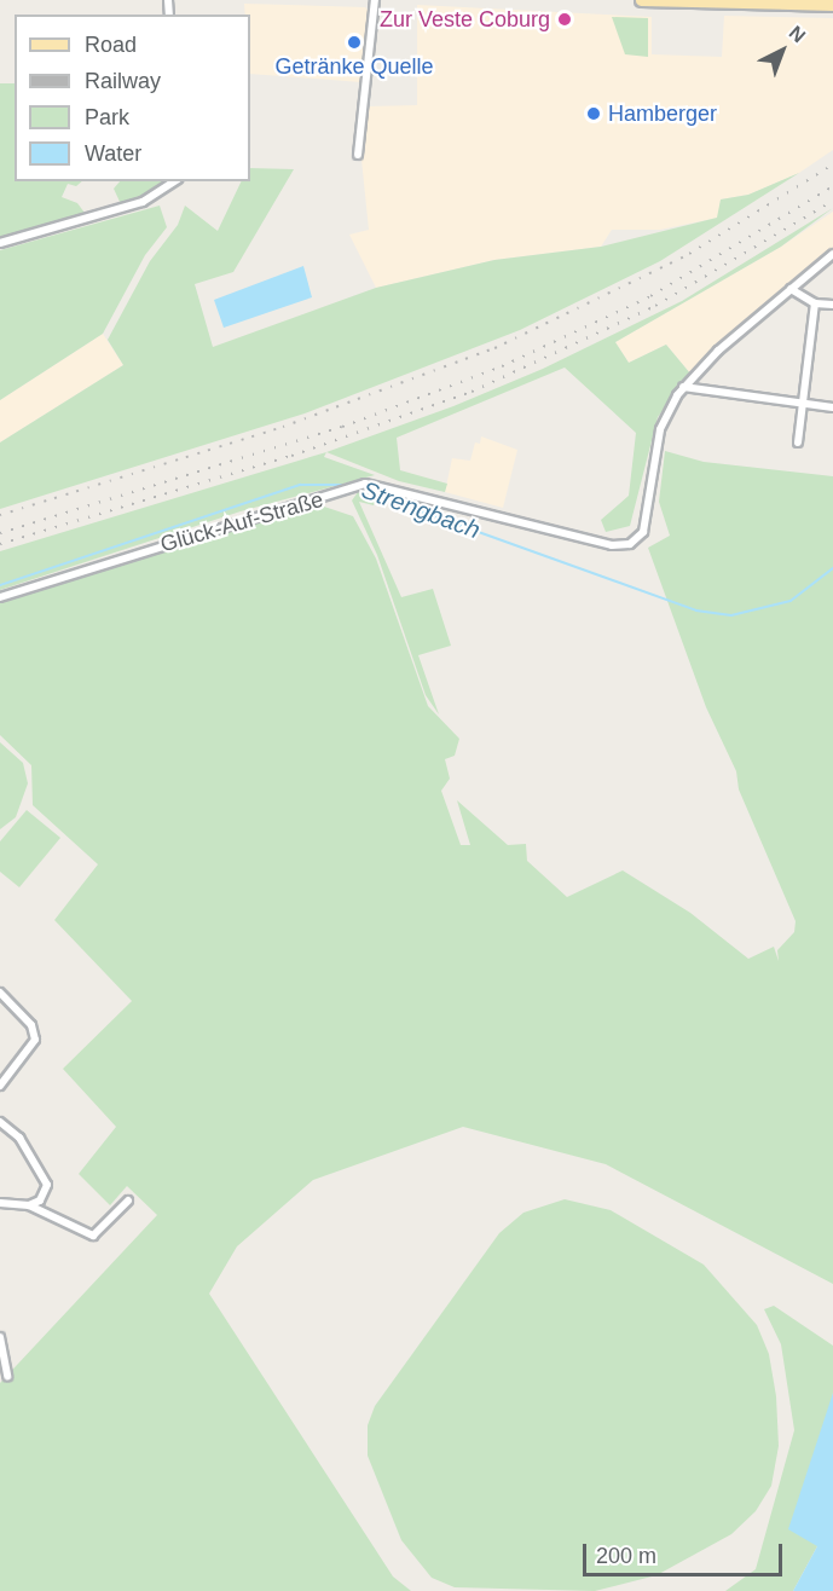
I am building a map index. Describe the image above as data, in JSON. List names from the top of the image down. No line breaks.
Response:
{"streets":{"street":["Glück-Auf-Straße"]},"water":["Strengbach"],"places":["Zur Veste Coburg","Getränke Quelle","Hamberger"],"legend":["Road","Railway","Park","Water"],"scale_bar":"200 m","north":"top right"}
